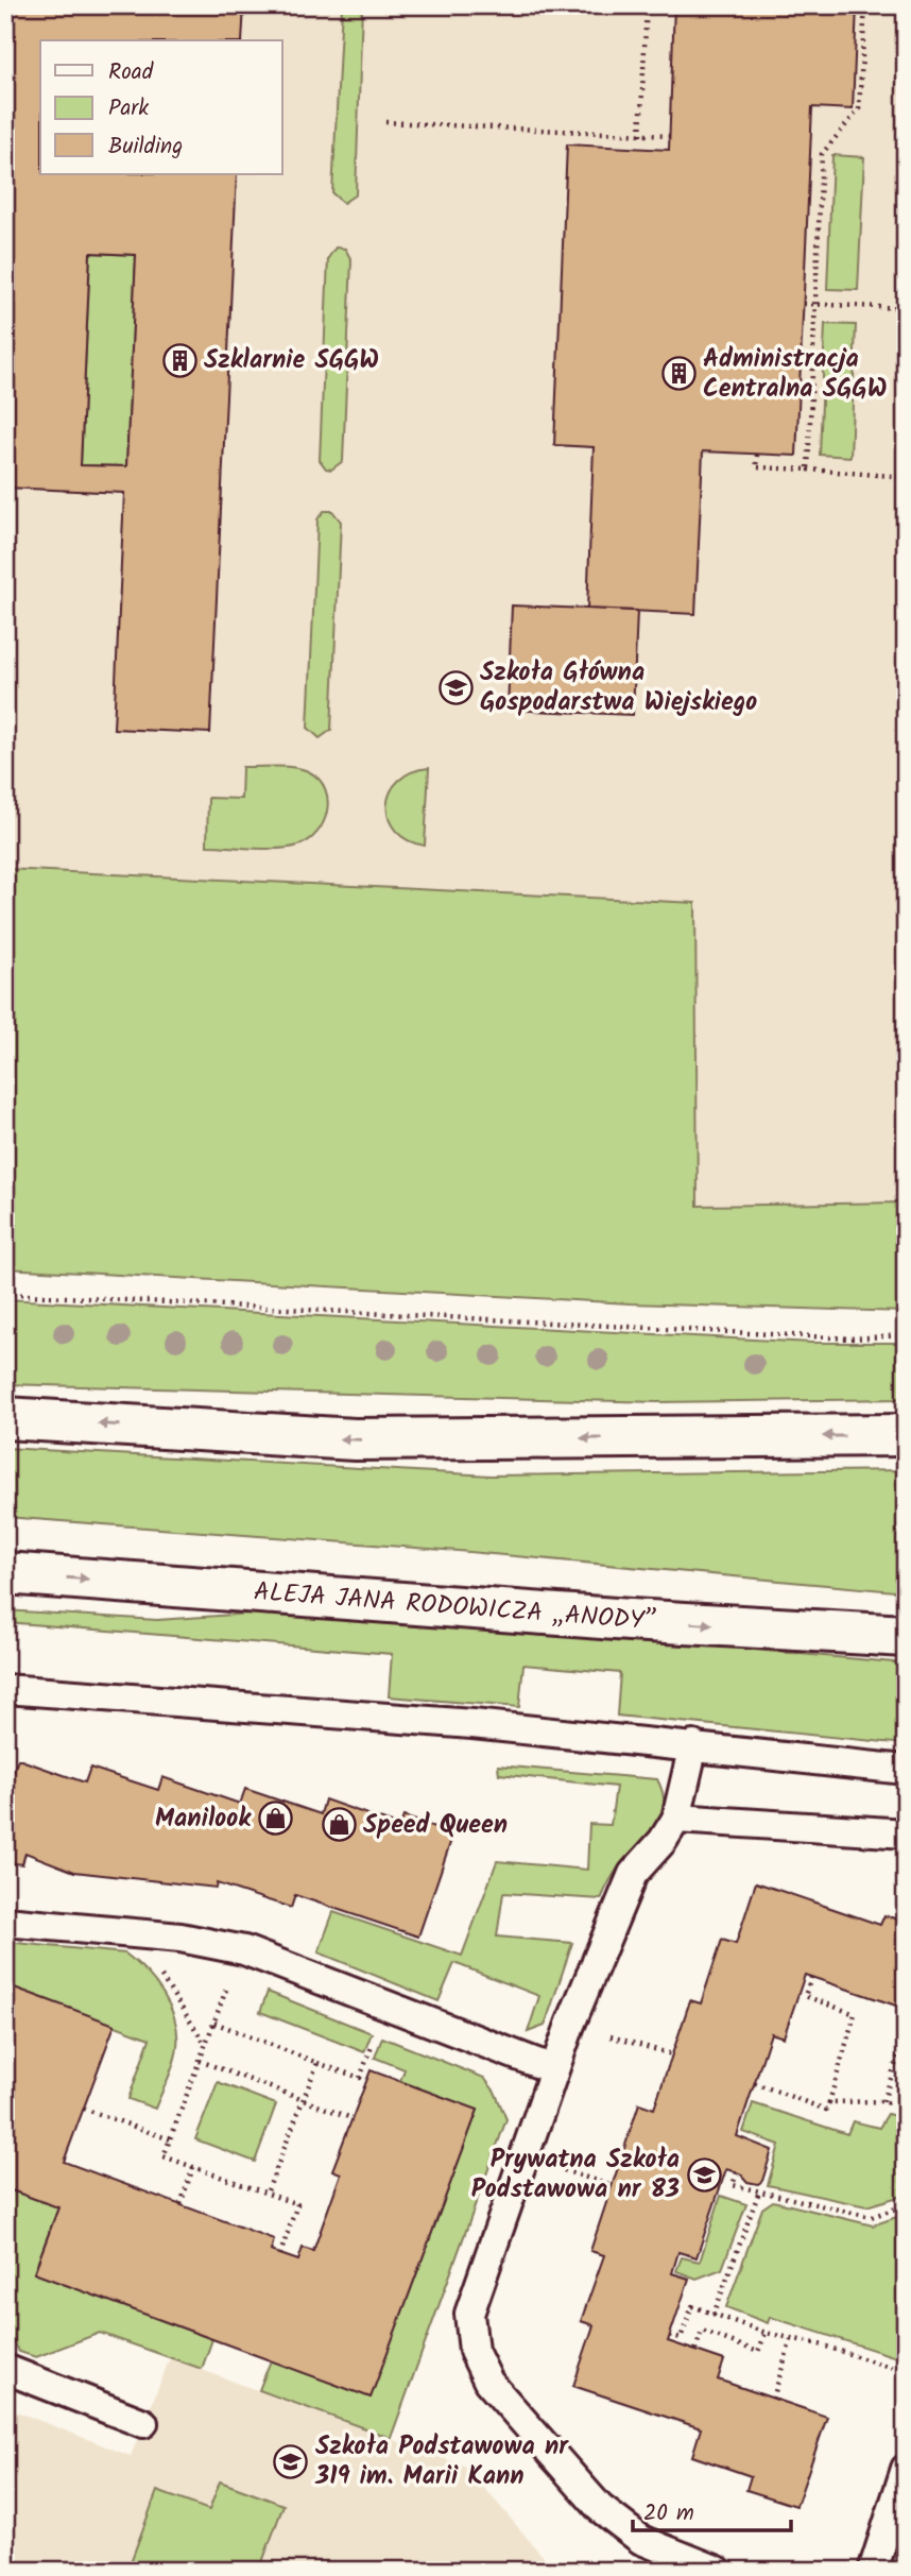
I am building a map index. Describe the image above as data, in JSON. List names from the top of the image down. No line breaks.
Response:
{"streets":{"main road":["ALEJA JANA RODOWICZA „ANODY”"]},"places":{"building":["Szklarnie SGGW","Administracja Centralna SGGW"],"school or university":["Szkoła Główna Gospodarstwa Wiejskiego","Prywatna Szkoła Podstawowa nr 83","Szkoła Podstawowa nr 319 im. Marii Kann"],"shop":["Manilook","Speed Queen"]},"legend":["Road","Park","Building"],"scale_bar":"20 m"}
